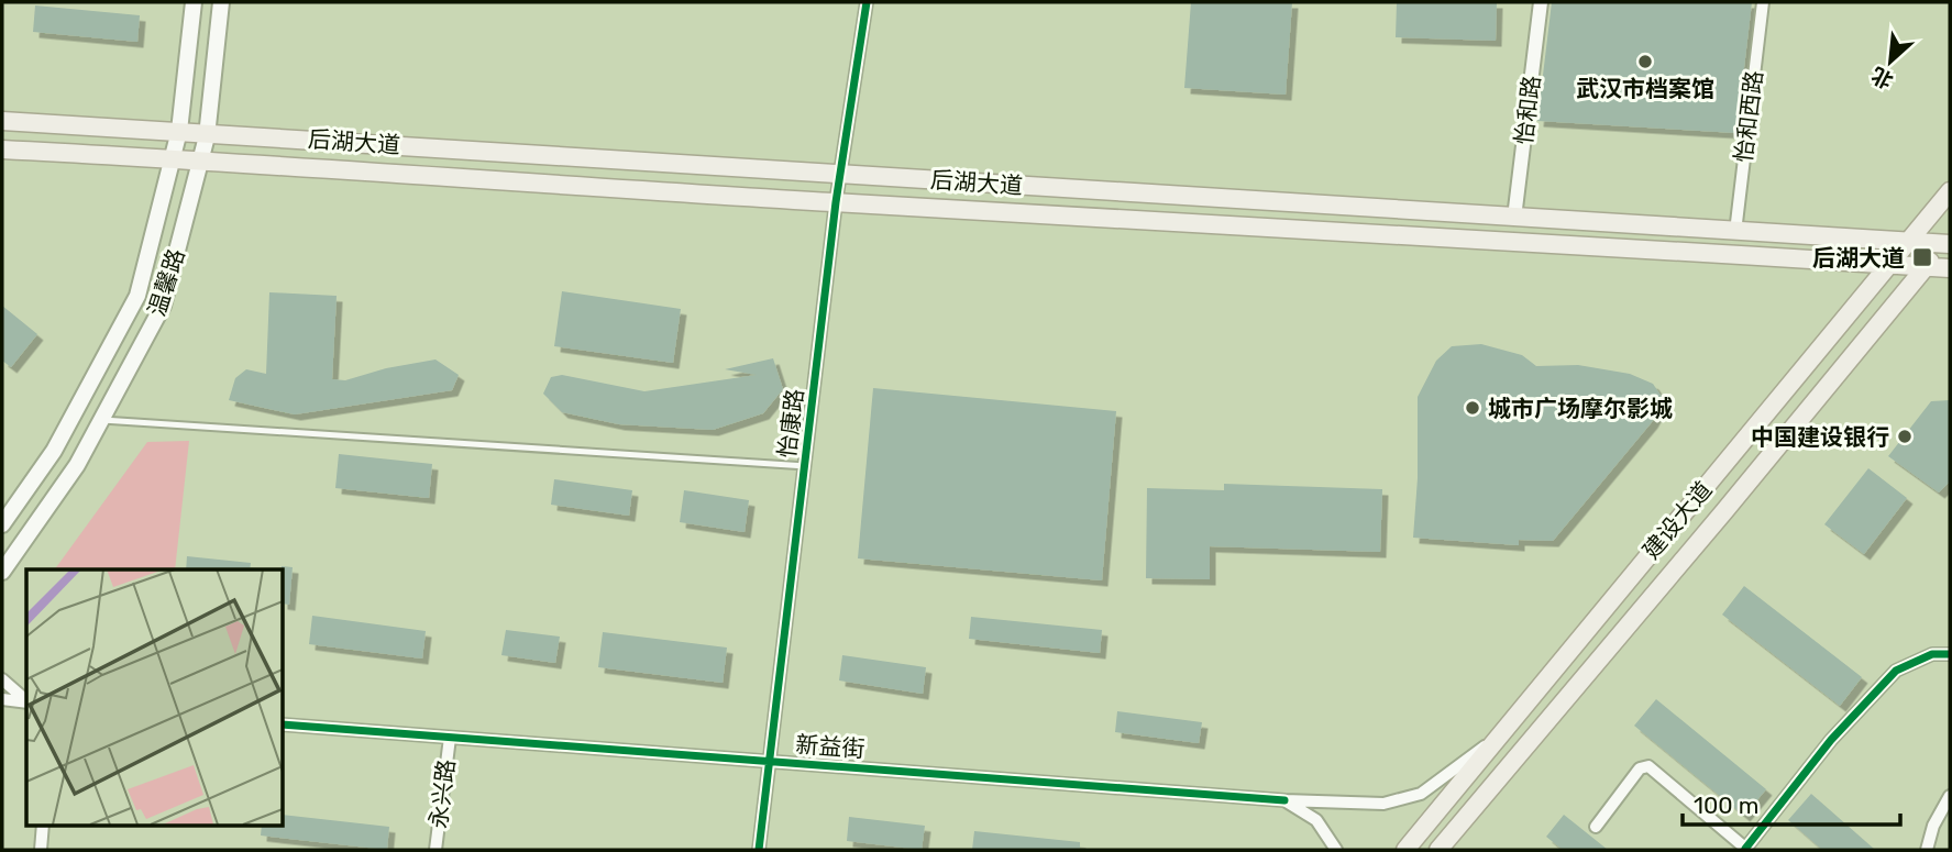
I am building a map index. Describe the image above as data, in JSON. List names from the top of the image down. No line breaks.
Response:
{"streets":{"main road":["后湖大道","温馨路","建设大道"],"street":["怡和路","怡和西路","怡康路","新益街","永兴路"]},"crossings":[["怡和路","后湖大道"],["怡和西路","后湖大道"],["后湖大道","温馨路"],["后湖大道","怡康路"],["后湖大道","建设大道"],["怡康路","新益街"],["建设大道","新益街"],["新益街","永兴路"]],"places":{"other":["武汉市档案馆","城市广场摩尔影城","中国建设银行"],"transit":["后湖大道"]},"scale_bar":"100 m","north":"bottom left"}
